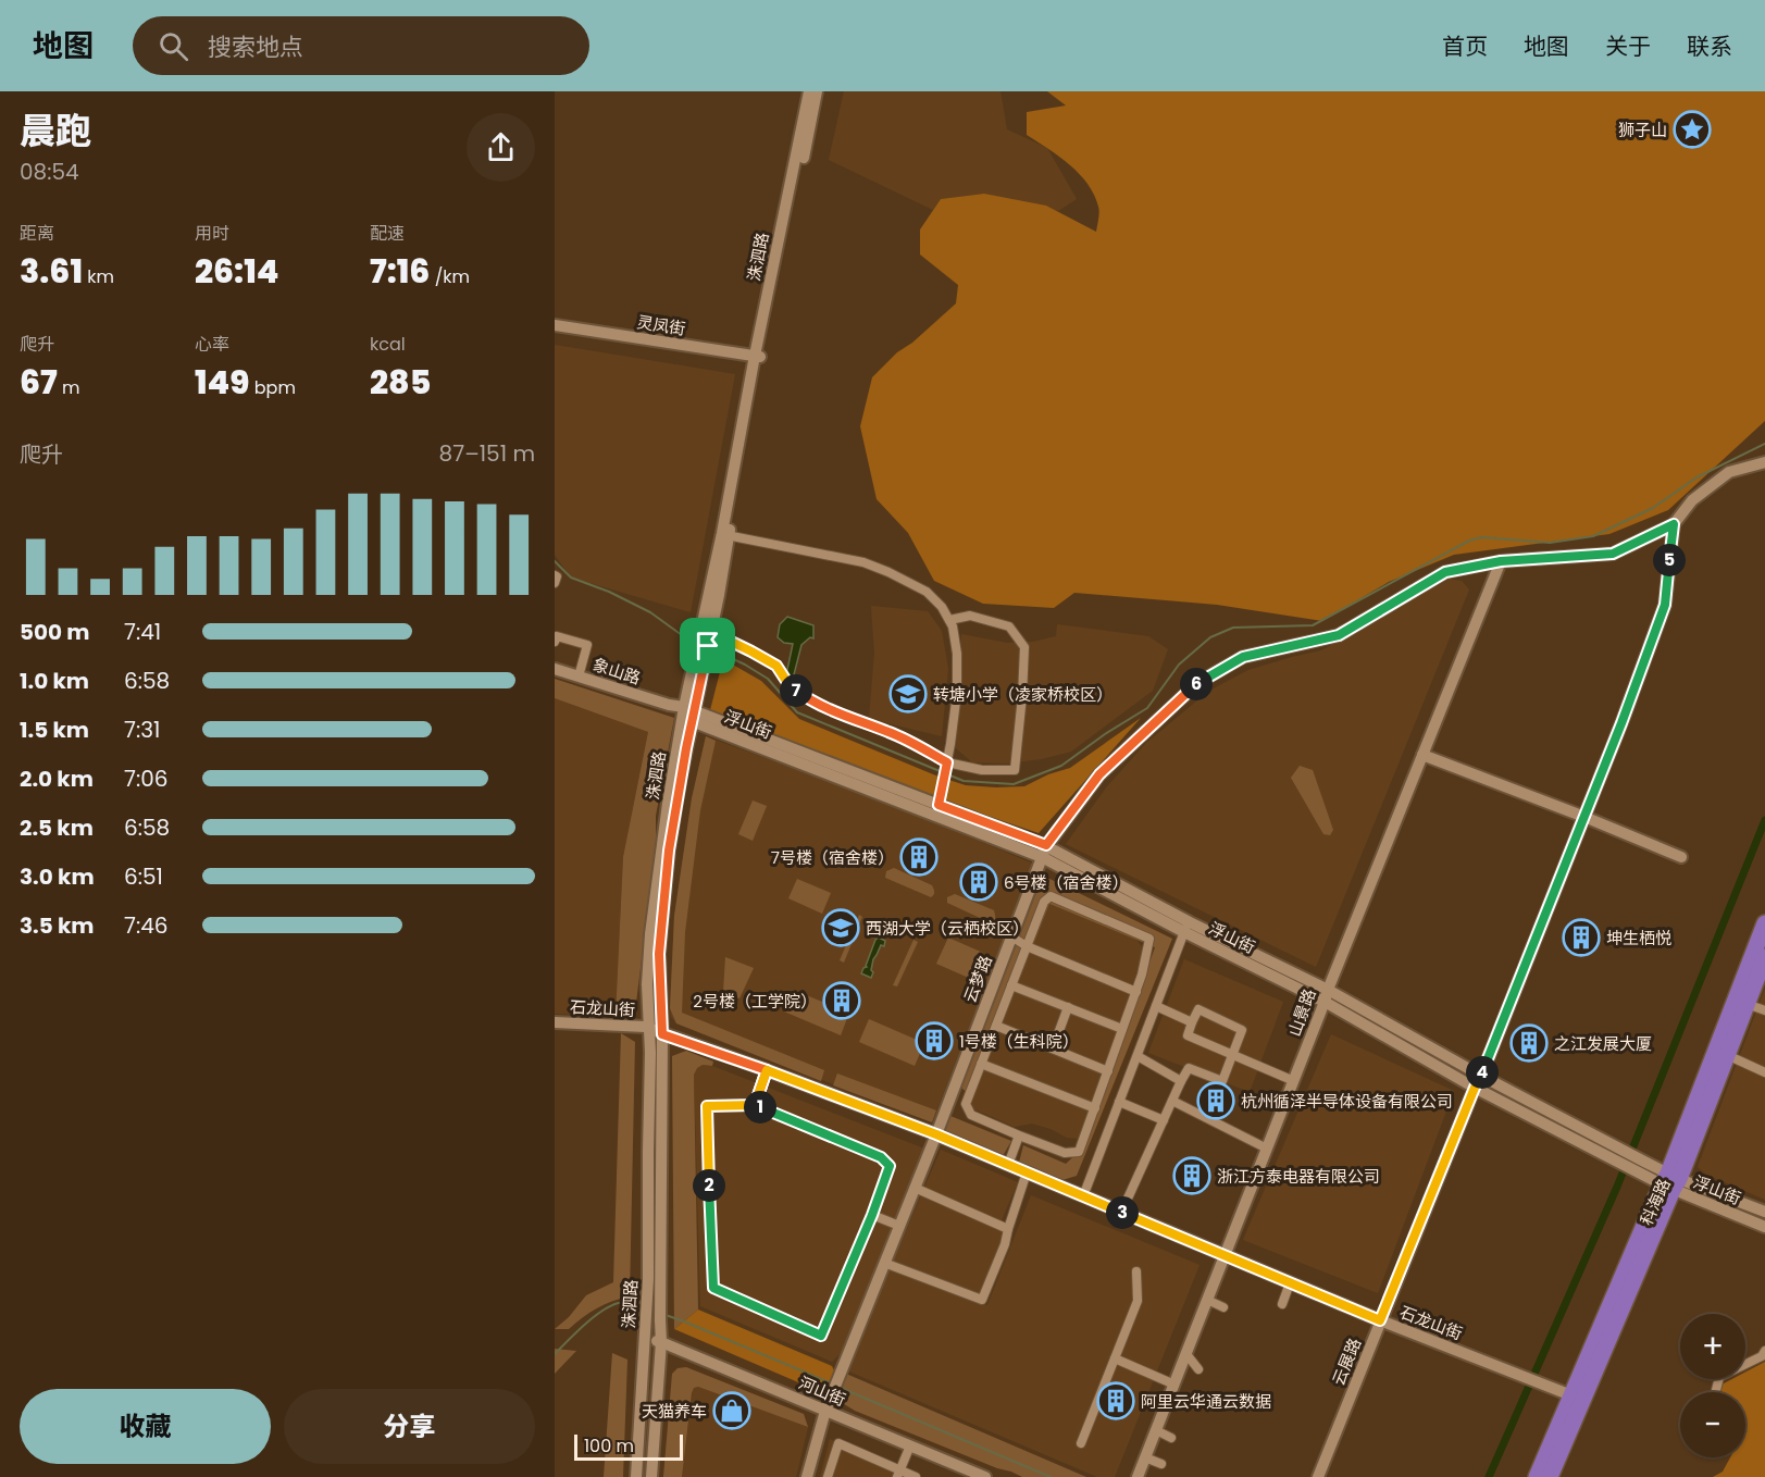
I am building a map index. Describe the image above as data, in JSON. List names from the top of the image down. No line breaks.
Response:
{"streets":{"highway":["科海路"],"street":["洙泗路","灵凤街","象山路","浮山街","云梦路","石龙山街","山景路","云展路","河山街"]},"crossings":[["洙泗路","灵凤街"],["洙泗路","浮山街"],["洙泗路","石龙山街"],["洙泗路","河山街"],["象山路","浮山街"],["浮山街","云梦路"],["浮山街","山景路"],["浮山街","科海路"],["浮山街","云展路"],["云梦路","石龙山街"],["云梦路","山景路"],["云梦路","云展路"],["云梦路","河山街"],["石龙山街","山景路"],["石龙山街","科海路"],["石龙山街","云展路"]],"places":{"place":["狮子山"],"school or university":["转塘小学（凌家桥校区）","西湖大学（云栖校区）"],"building":["7号楼（宿舍楼）","6号楼（宿舍楼）","坤生栖悦","2号楼（工学院）","1号楼（生科院）","之江发展大厦","杭州循泽半导体设备有限公司","浙江方泰电器有限公司","阿里云华通云数据"],"shop":["天猫养车"]},"scale_bar":"100 m","page":{"header":"地图","search":"搜索地点","nav":["首页","地图","关于","联系"],"heading":["晨跑","08:54"],"stats":[["距离","3.61 km"],["用时","26:14"],["配速","7:16 /km"],["爬升","67 m"],["心率","149 bpm"],["kcal","285"]],"chart":["爬升","87–151 m"],"pins":["5","6","7","4","1","2","3"],"list":[{"name":"500 m","note":"7:41"},{"name":"1.0 km","note":"6:58"},{"name":"1.5 km","note":"7:31"},{"name":"2.0 km","note":"7:06"},{"name":"2.5 km","note":"6:58"},{"name":"3.0 km","note":"6:51"},{"name":"3.5 km","note":"7:46"}],"map_buttons":["+","−"],"buttons":["收藏","分享"],"scale":"100 m"}}
